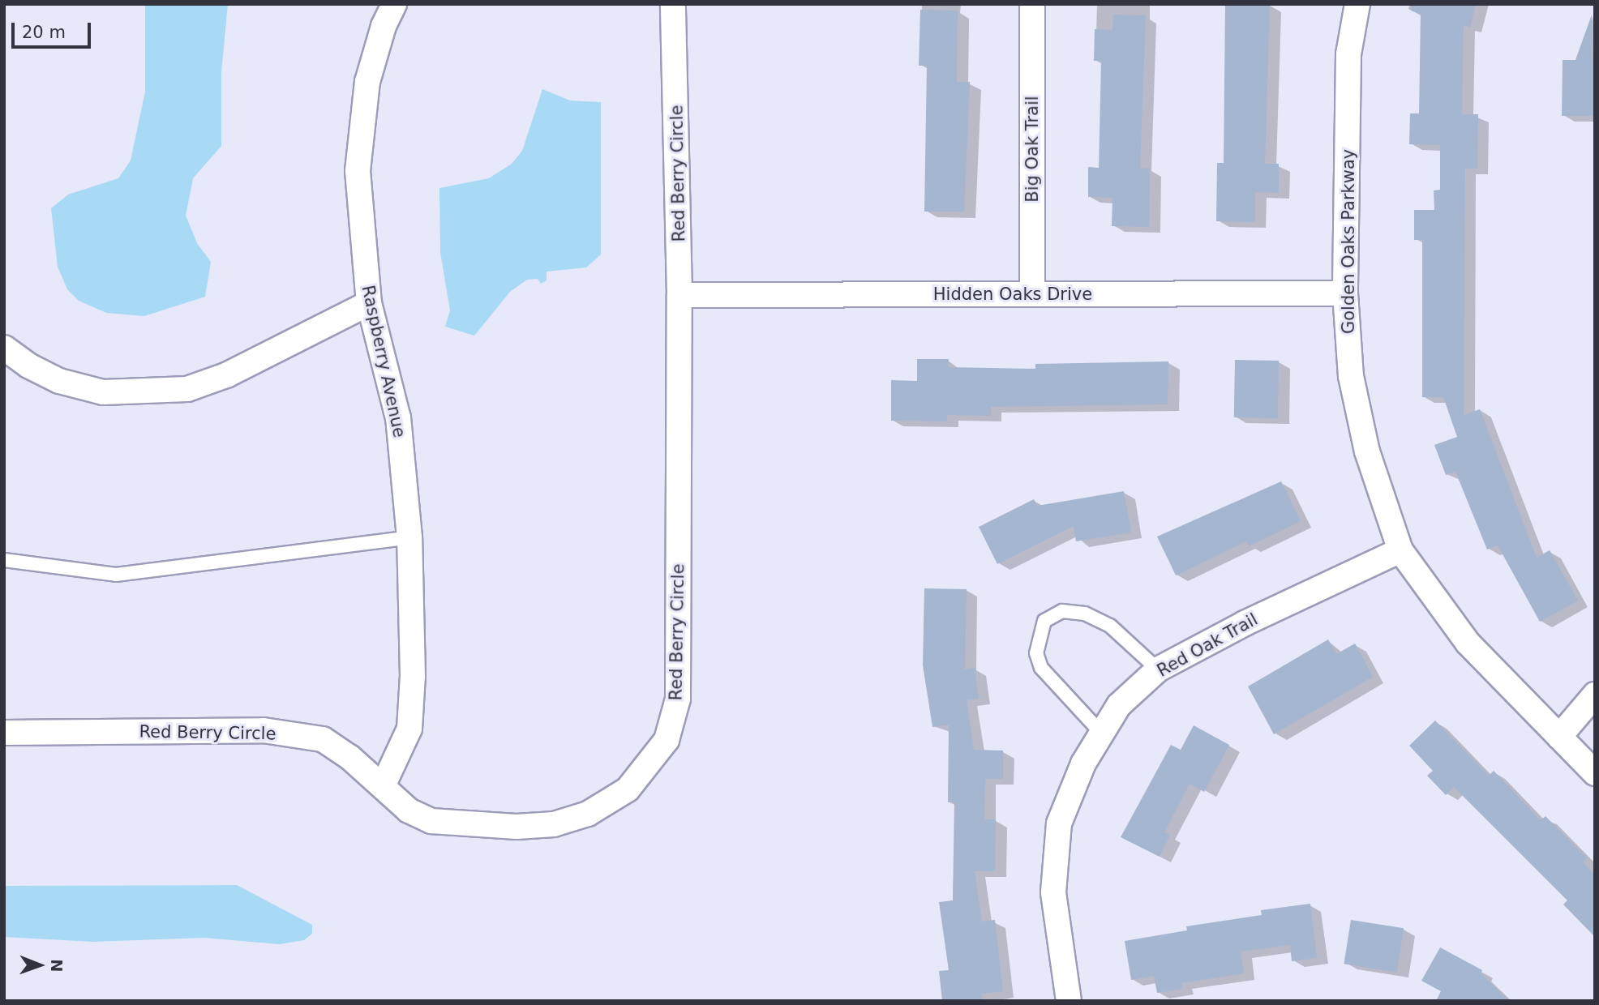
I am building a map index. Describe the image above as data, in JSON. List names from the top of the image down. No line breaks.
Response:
{"streets":{"street":["Big Oak Trail","Red Berry Circle","Golden Oaks Parkway","Hidden Oaks Drive","Raspberry Avenue","Red Oak Trail"]},"crossings":[["Big Oak Trail","Hidden Oaks Drive"],["Red Berry Circle","Hidden Oaks Drive"],["Red Berry Circle","Raspberry Avenue"],["Golden Oaks Parkway","Hidden Oaks Drive"],["Golden Oaks Parkway","Red Oak Trail"]],"scale_bar":"20 m","north":"right"}
